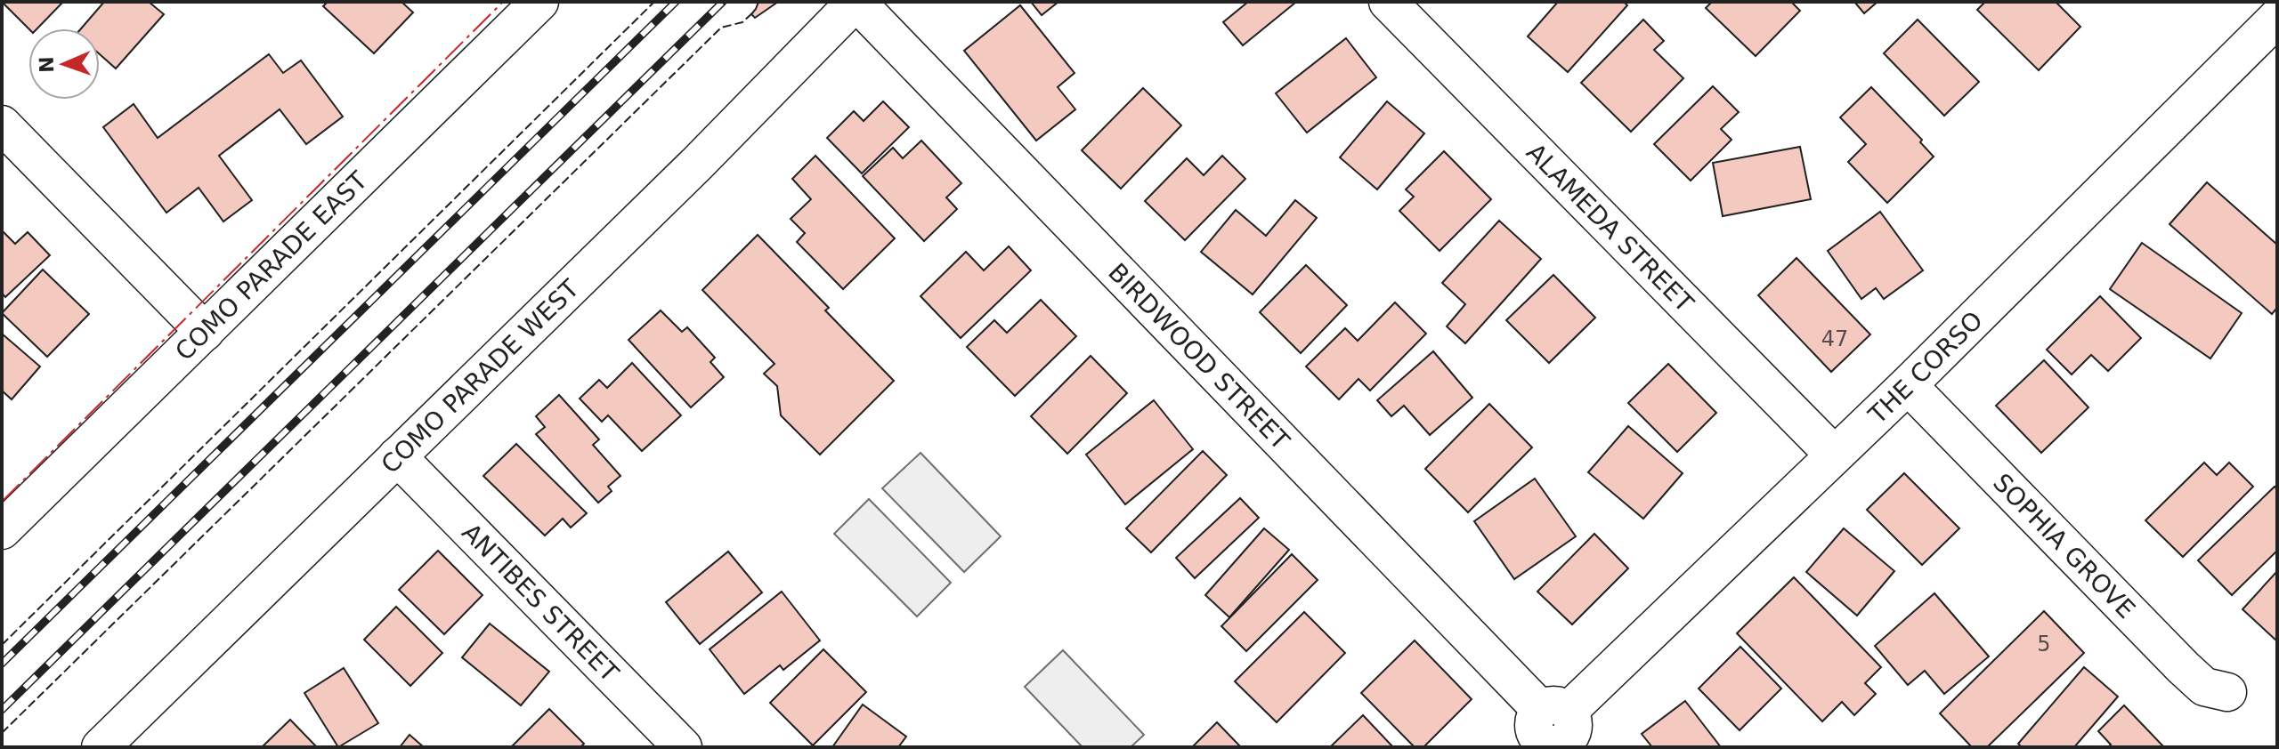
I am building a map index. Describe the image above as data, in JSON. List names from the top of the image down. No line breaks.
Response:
{"streets":{"street":["ALAMEDA STREET","COMO PARADE EAST","BIRDWOOD STREET","THE CORSO","COMO PARADE WEST","SOPHIA GROVE","ANTIBES STREET"]},"crossings":[["ALAMEDA STREET","THE CORSO"],["BIRDWOOD STREET","THE CORSO"],["BIRDWOOD STREET","COMO PARADE WEST"],["THE CORSO","SOPHIA GROVE"],["COMO PARADE WEST","ANTIBES STREET"]],"house_numbers":["47","5"],"north":"left"}
